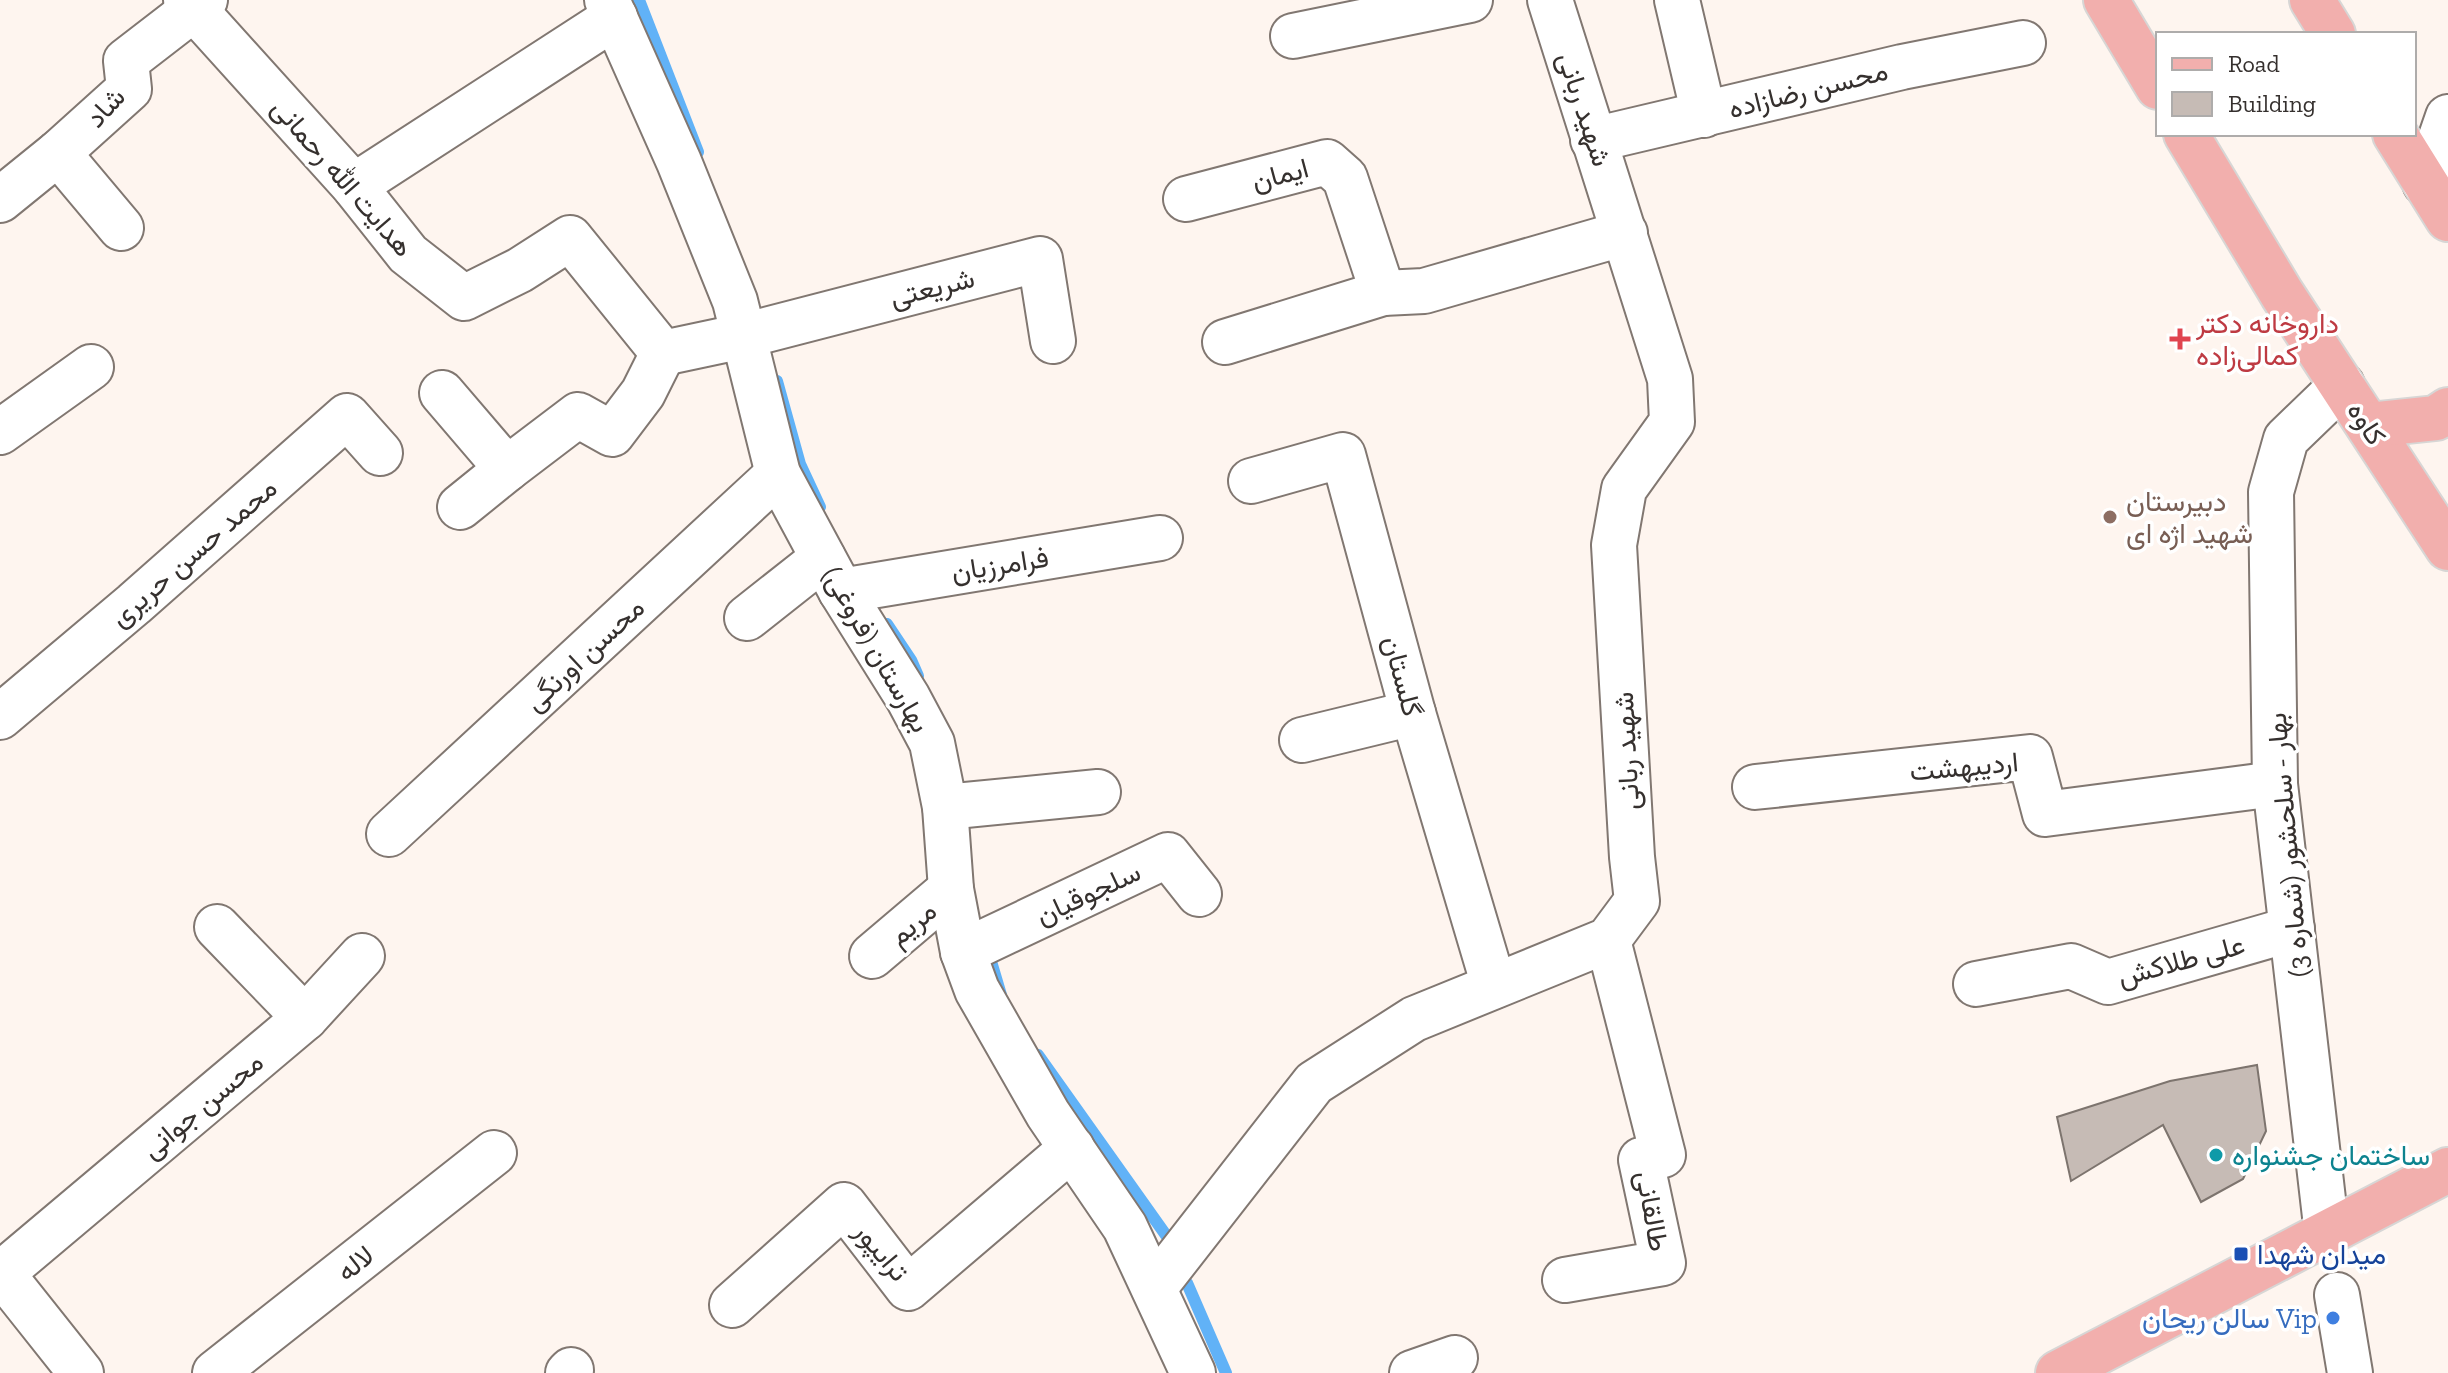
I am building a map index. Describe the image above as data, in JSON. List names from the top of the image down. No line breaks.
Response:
{"streets":{"main road":["کاوه"],"street":["محسن رضازاده","شاد","شهید ربانی","ایمان","هدایت الله رحمانی","شریعتی","محمد حسن حریری","فرامرزیان","بهارستان (فروغی)","محسن اورنگی","گلستان","اردیبهشت","بهار - سلحشور (شماره 3)","سلجوقیان","مریم","علی طلاکش","محسن جوانی","طالقانی","ترایپور","لاله"]},"crossings":[["محسن رضازاده","شهید ربانی"],["شاد","هدایت الله رحمانی"],["شهید ربانی","طالقانی"],["شریعتی","بهارستان (فروغی)"],["کاوه","بهار - سلحشور (شماره 3)"],["فرامرزیان","بهارستان (فروغی)"],["بهارستان (فروغی)","محسن اورنگی"],["بهارستان (فروغی)","سلجوقیان"],["بهارستان (فروغی)","مریم"],["بهارستان (فروغی)","ترایپور"],["اردیبهشت","بهار - سلحشور (شماره 3)"],["بهار - سلحشور (شماره 3)","علی طلاکش"]],"places":{"health":["داروخانه دکتر کمالی‌زاده"],"other":["دبیرستان شهید اژه ای","ساختمان جشنواره","سالن ریحان Vip"],"transit":["میدان شهدا"]},"legend":["Road","Building"]}
